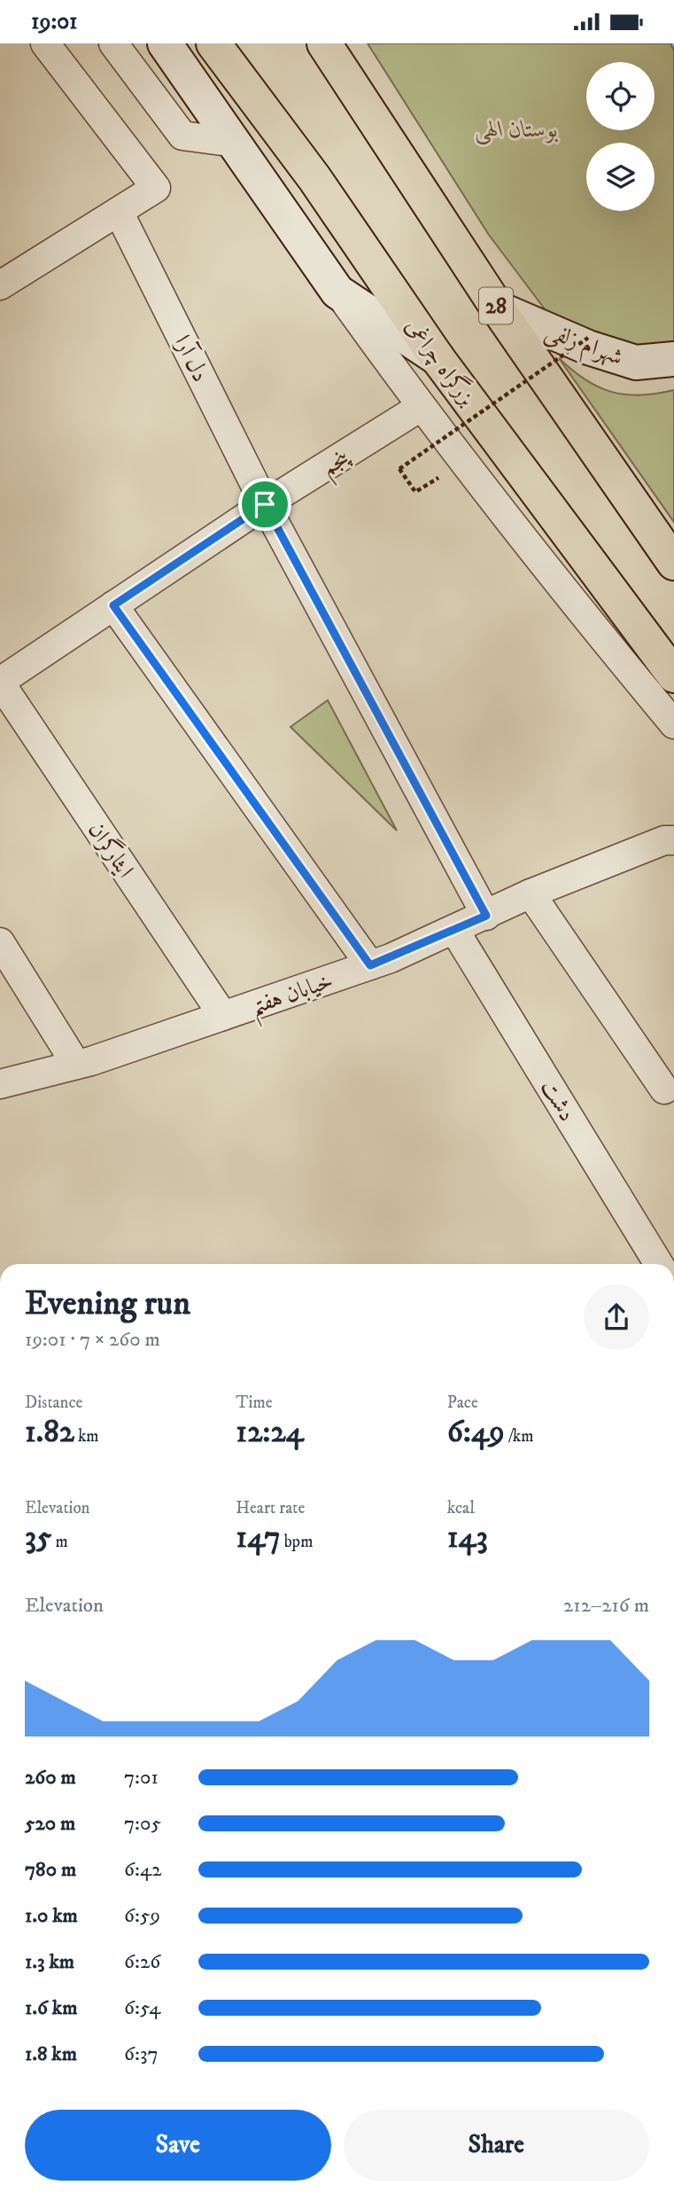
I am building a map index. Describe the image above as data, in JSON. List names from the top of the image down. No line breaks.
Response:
{"streets":{"highway":["28","بزرگراه چراغی"],"main road":["شهرام زلفی"],"street":["دل آرا","پنجم","ایثارگران","خیابان هفتم","دشت"]},"crossings":[["28","شهرام زلفی"],["دل آرا","پنجم"],["دل آرا","خیابان هفتم"],["پنجم","ایثارگران"],["ایثارگران","خیابان هفتم"],["خیابان هفتم","دشت"]],"parks":["بوستان الهی"],"page":{"status":"19:01","heading":["Evening run","19:01 · 7 × 260 m"],"stats":[["Distance","1.82 km"],["Time","12:24"],["Pace","6:49 /km"],["Elevation","35 m"],["Heart rate","147 bpm"],["kcal","143"]],"chart":["Elevation","212–216 m"],"list":[{"name":"260 m","note":"7:01"},{"name":"520 m","note":"7:05"},{"name":"780 m","note":"6:42"},{"name":"1.0 km","note":"6:59"},{"name":"1.3 km","note":"6:26"},{"name":"1.6 km","note":"6:54"},{"name":"1.8 km","note":"6:37"}],"buttons":["Save","Share"]}}
